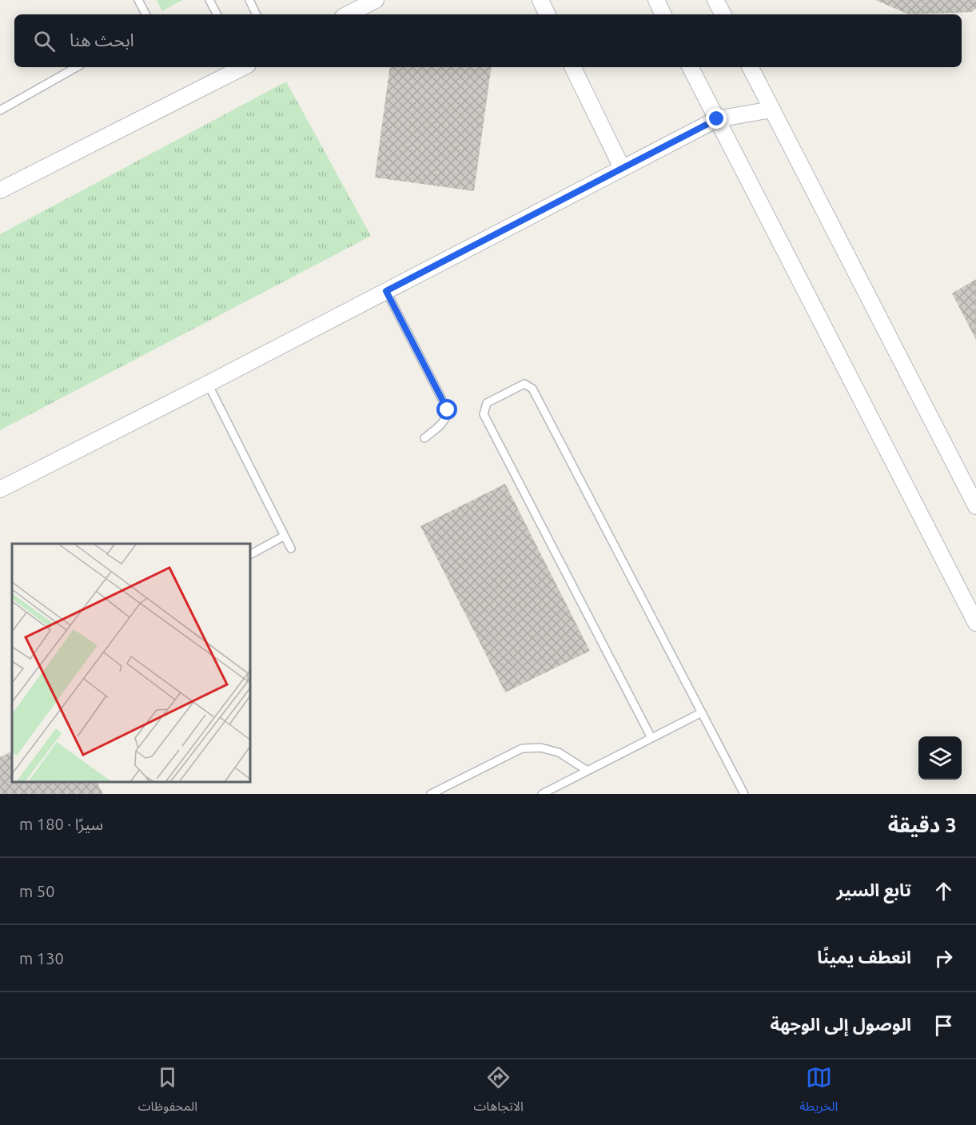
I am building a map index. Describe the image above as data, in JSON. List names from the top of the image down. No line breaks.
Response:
{"page":{"search":"ابحث هنا","heading":["3 دقيقة","سيرًا · 180 m"],"list":[["تابع السير","50 m"],["انعطف يمينًا","130 m"],"الوصول إلى الوجهة"],"nav":["الخريطة","الاتجاهات","المحفوظات"]}}
